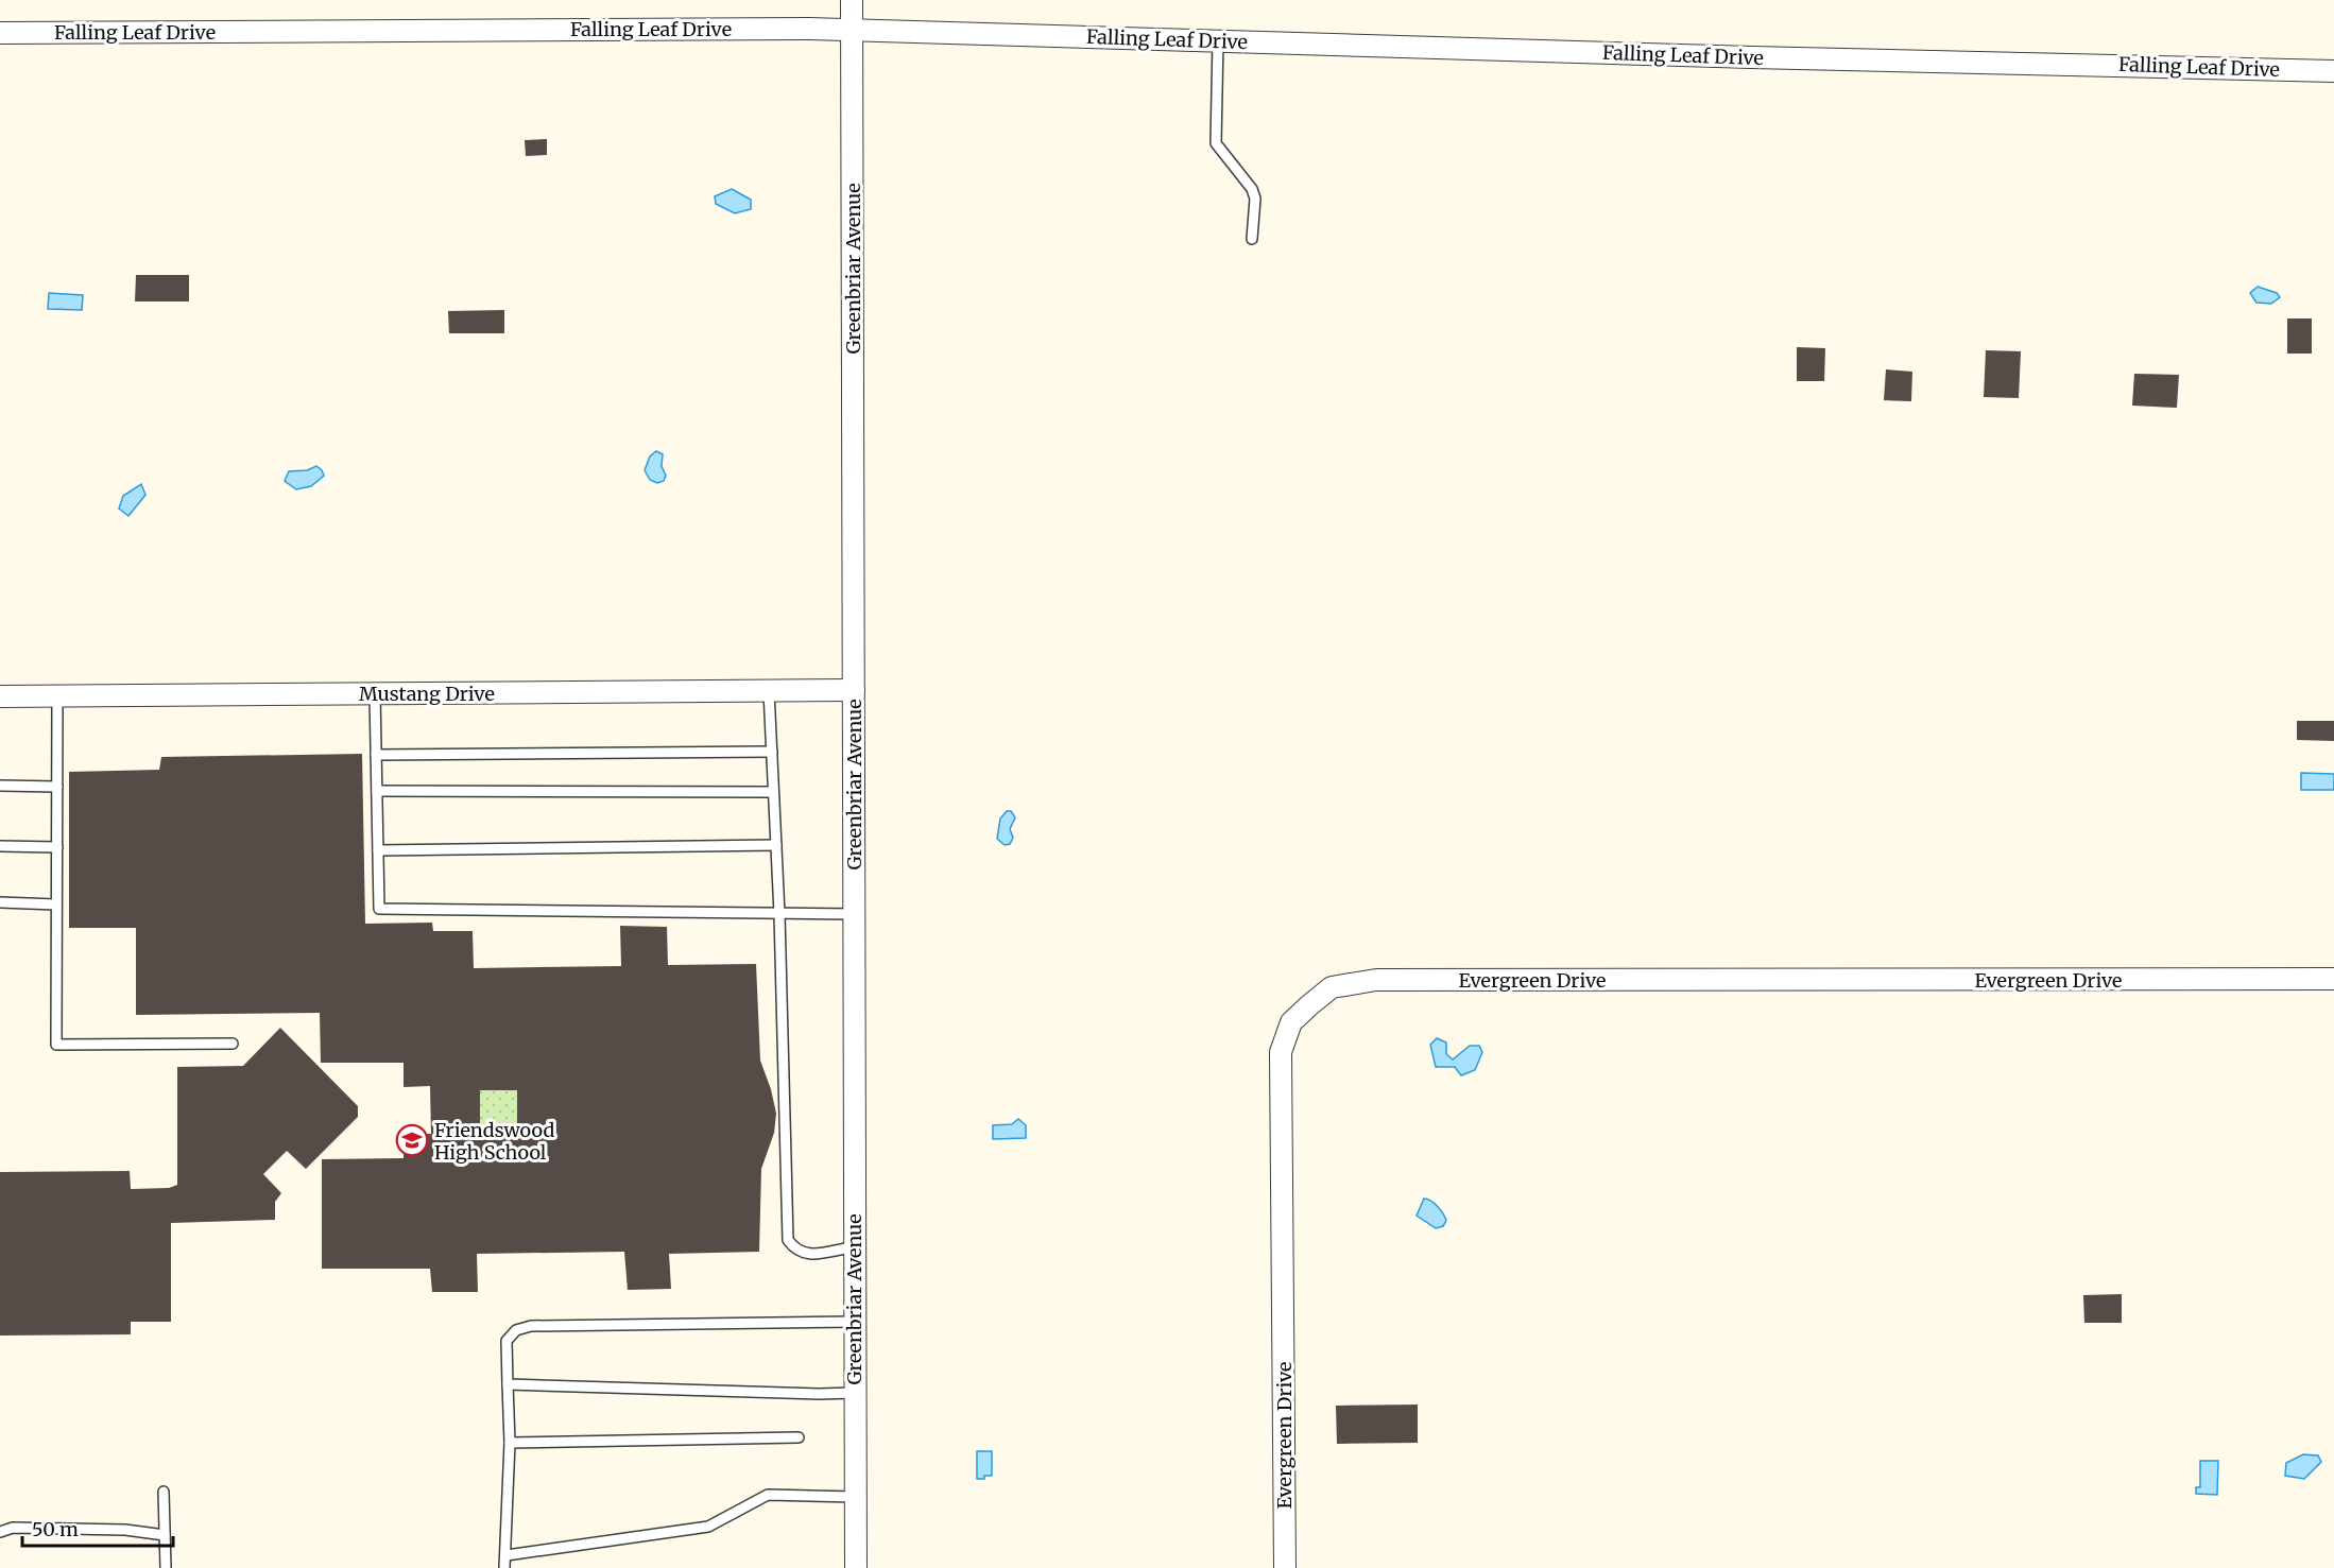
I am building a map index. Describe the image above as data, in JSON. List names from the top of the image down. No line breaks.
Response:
{"streets":{"street":["Falling Leaf Drive","Greenbriar Avenue","Mustang Drive","Evergreen Drive"]},"crossings":[["Falling Leaf Drive","Greenbriar Avenue"],["Greenbriar Avenue","Mustang Drive"]],"places":{"school or university":["Friendswood High School"]},"scale_bar":"50 m"}
